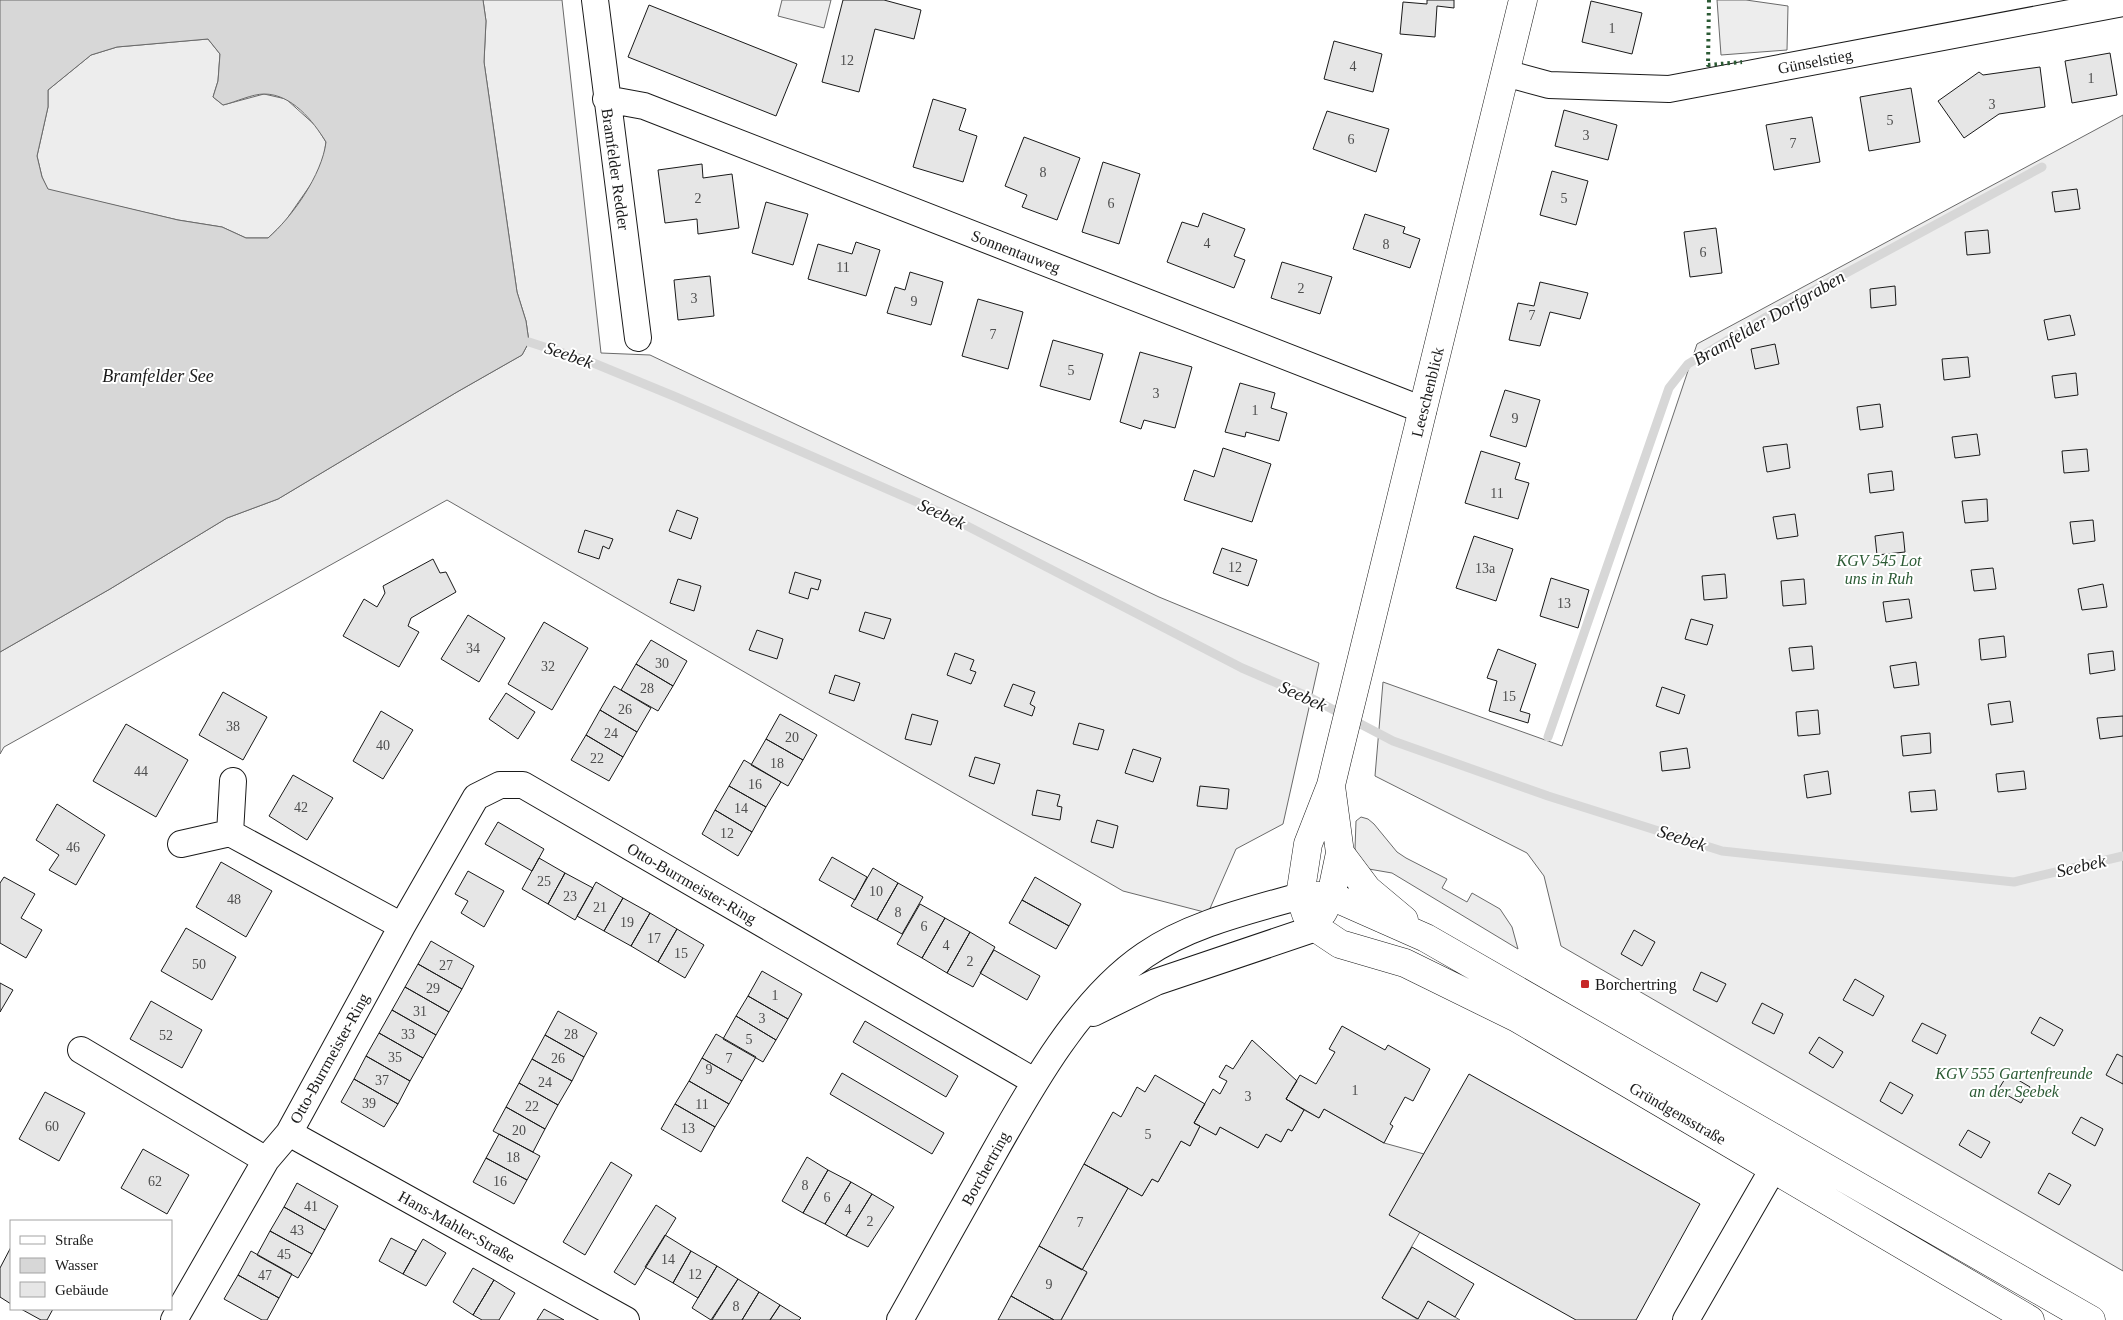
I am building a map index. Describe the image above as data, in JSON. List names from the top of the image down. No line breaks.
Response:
{"streets":{"street":["Günselstieg","Bramfelder Redder","Sonnentauweg","Leeschenblick","Otto-Burrmeister-Ring","Gründgensstraße","Borchertring","Hans-Mahler-Straße"]},"crossings":[["Günselstieg","Leeschenblick"],["Bramfelder Redder","Sonnentauweg"],["Sonnentauweg","Leeschenblick"],["Leeschenblick","Gründgensstraße"],["Leeschenblick","Borchertring"],["Otto-Burrmeister-Ring","Borchertring"],["Otto-Burrmeister-Ring","Hans-Mahler-Straße"],["Gründgensstraße","Borchertring"]],"water":["Bramfelder Dorfgraben","Seebek","Bramfelder See"],"parks":["KGV 545 Lot uns in Ruh","KGV 555 Gartenfreunde an der Seebek"],"places":{"transit":["Borchertring"]},"house_numbers":["1","12","4","1","3","5","3","6","7","8","2","5","6","4","8","6","11","2","3","9","7","7","5","3","1","9","11","12","13a","13","34","30","32","28","15","26","38","24","20","40","22","18","44","16","42","14","12","46","25","10","23","48","21","8","19","6","17","4","15","2","50","27","29","1","31","3","33","28","52","5","35","26","7","9","37","24","1","3","39","11","22","60","13","20","5","18","62","16","8","6","41","4","2","7","43","45","14","12","47","9","8"],"legend":["Straße","Wasser","Gebäude"]}
